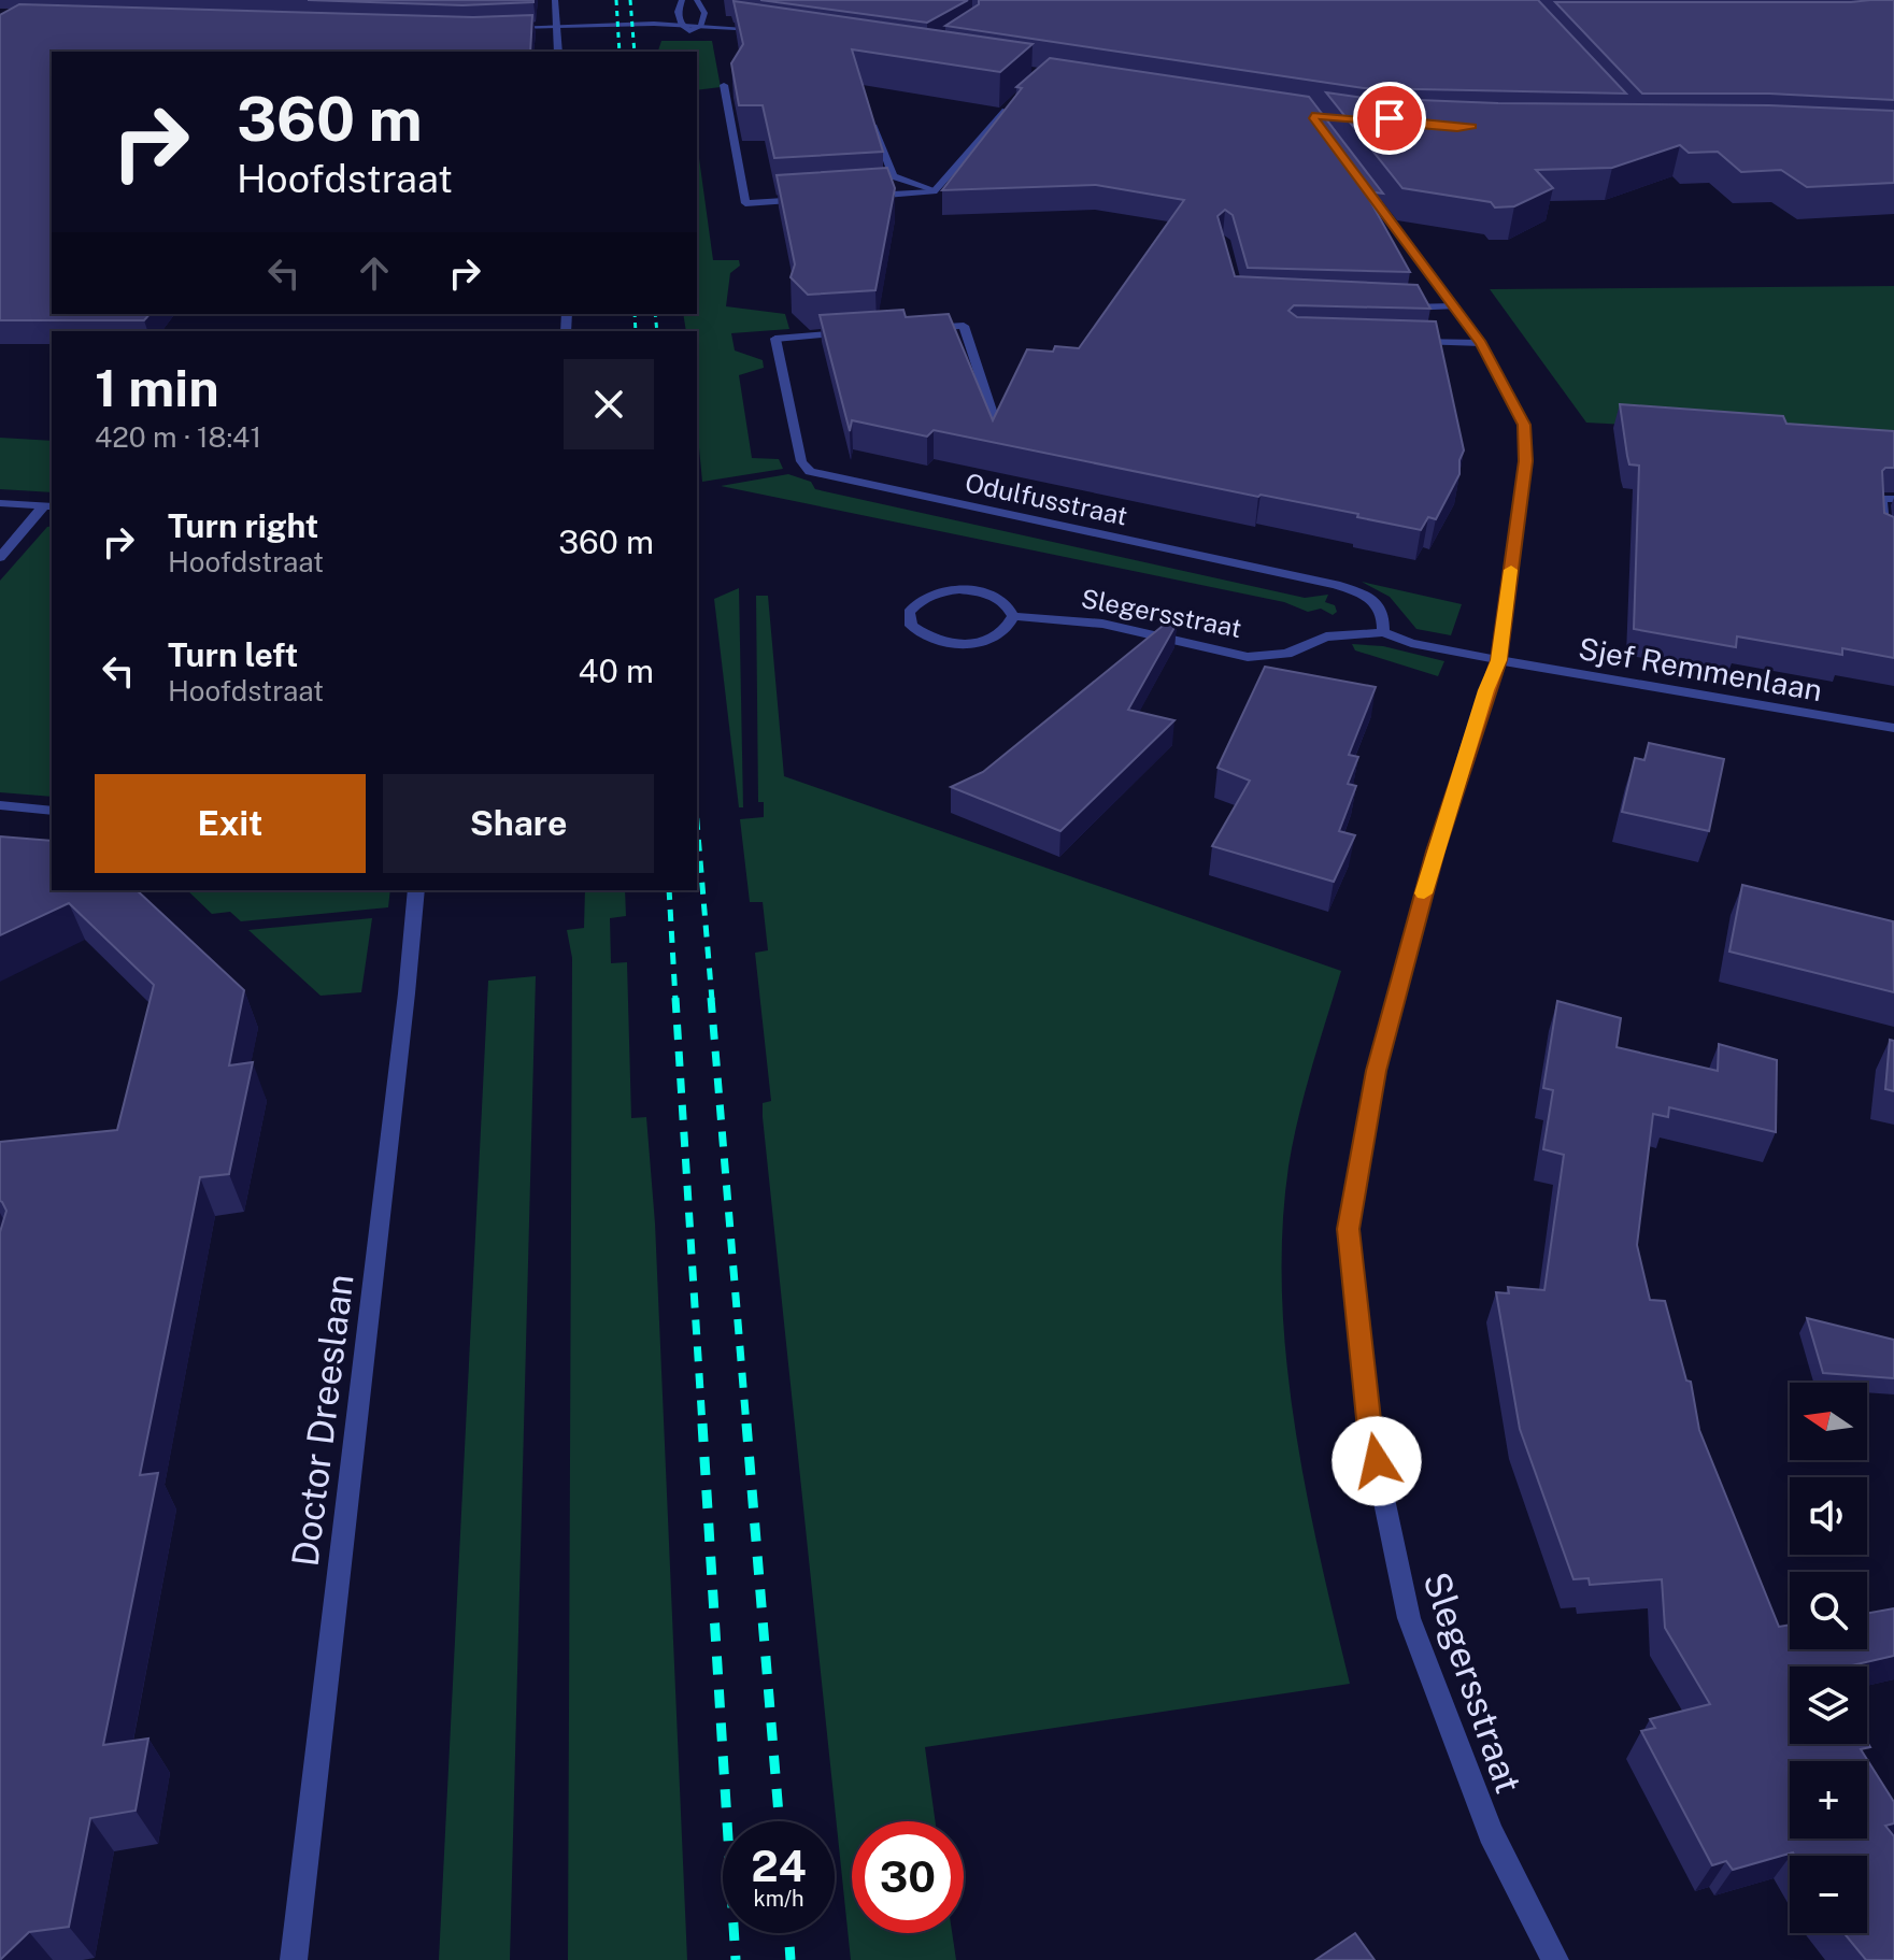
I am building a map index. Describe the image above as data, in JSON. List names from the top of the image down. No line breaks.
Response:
{"streets":{"street":["Odulfusstraat","Slegersstraat","Sjef Remmenlaan","Doctor Dreeslaan"]},"crossings":[["Odulfusstraat","Slegersstraat"],["Slegersstraat","Sjef Remmenlaan"]],"north":"left","page":{"turn":["360 m","Hoofdstraat"],"heading":["1 min","420 m · 18:41"],"list":[{"name":"Turn right","note":"Hoofdstraat","value":"360 m"},{"name":"Turn left","note":"Hoofdstraat","value":"40 m"}],"buttons":["Exit","Share"],"map_buttons":["+","−"],"speed":"24 km/h","limit":"30"}}
